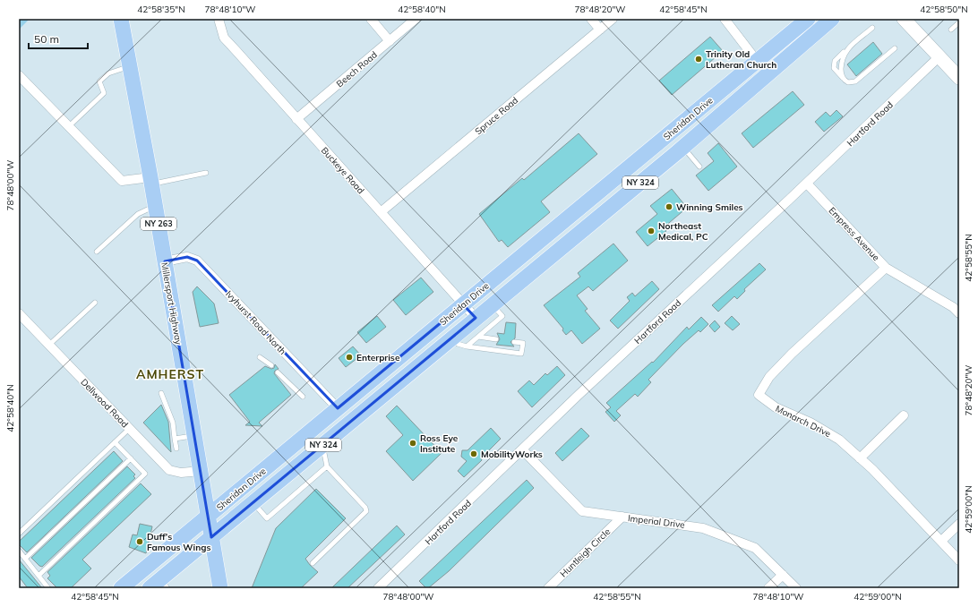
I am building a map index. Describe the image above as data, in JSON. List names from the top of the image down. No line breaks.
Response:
{"streets":{"main road":["Sheridan Drive","NY 324","NY 263","Millersport Highway"],"street":["Beech Road","Spruce Road","Hartford Road","Buckeye Road","Empress Avenue","Ivyhurst Road North","Dellwood Road","Monarch Drive","Imperial Drive","Huntleigh Circle"]},"crossings":[["Beech Road","Buckeye Road"],["Spruce Road","Buckeye Road"],["Sheridan Drive","Buckeye Road"],["Sheridan Drive","Millersport Highway"],["Sheridan Drive","Ivyhurst Road North"],["Hartford Road","Empress Avenue"],["Hartford Road","Imperial Drive"],["Empress Avenue","Monarch Drive"],["Millersport Highway","Ivyhurst Road North"],["Millersport Highway","Dellwood Road"],["Imperial Drive","Huntleigh Circle"]],"districts":["AMHERST"],"places":["Trinity Old Lutheran Church","Winning Smiles","Northeast Medical, PC","Enterprise","Ross Eye Institute","MobilityWorks","Duff's Famous Wings"],"scale_bar":"50 m","coordinates":["42°58'35\"N","78°48'10\"W","42°58'40\"N","78°48'20\"W","42°58'45\"N","42°58'50\"N","78°48'00\"W","42°58'55\"N","42°59'00\"N"]}
